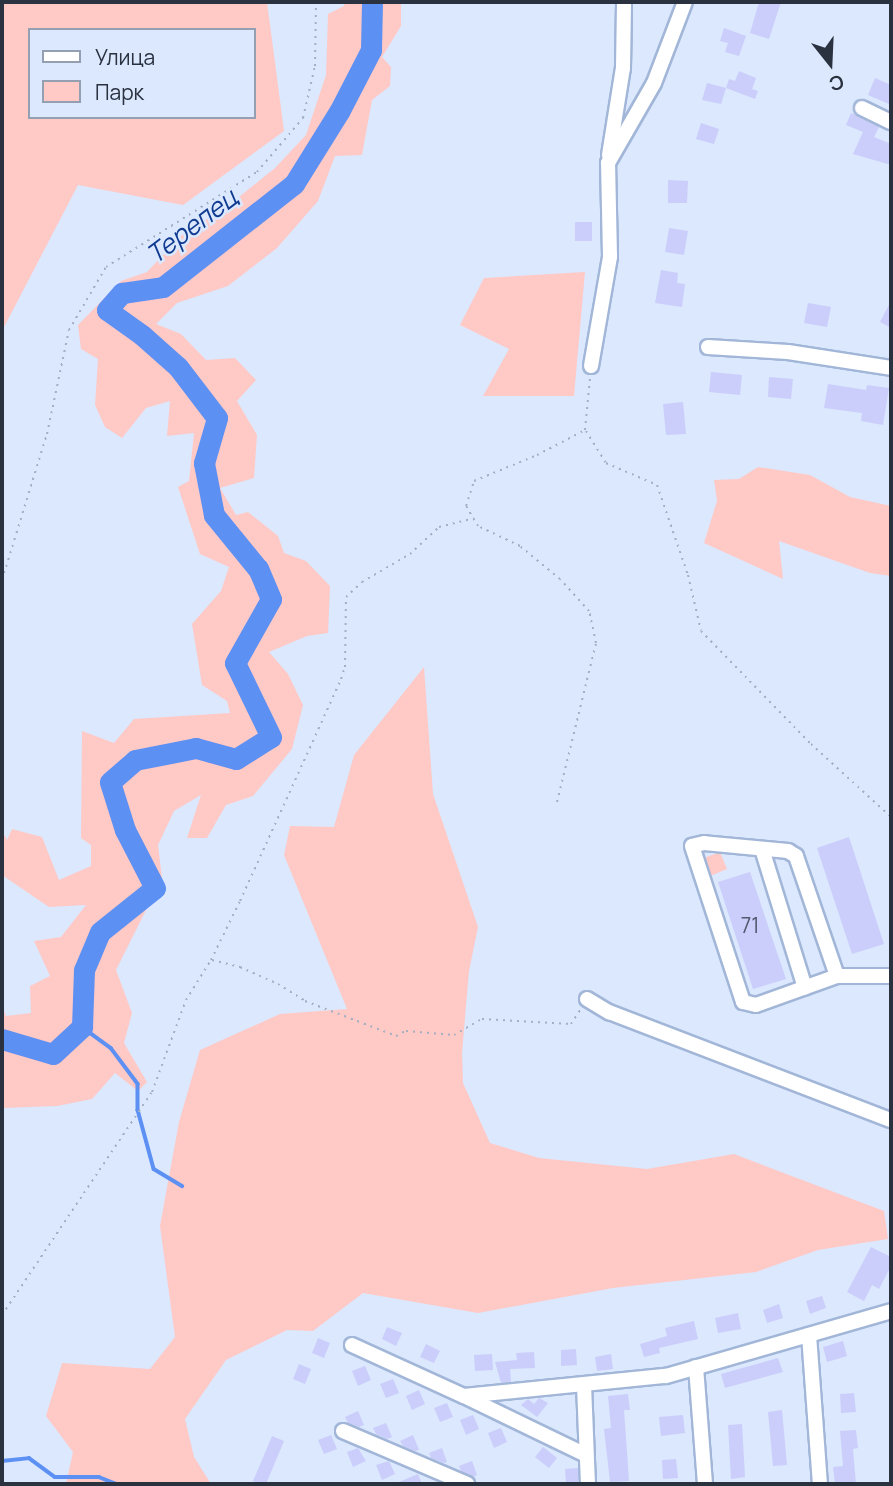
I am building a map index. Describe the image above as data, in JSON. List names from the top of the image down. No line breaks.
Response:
{"water":["Терепец"],"house_numbers":["71"],"legend":["Улица","Парк"],"north":"bottom"}
